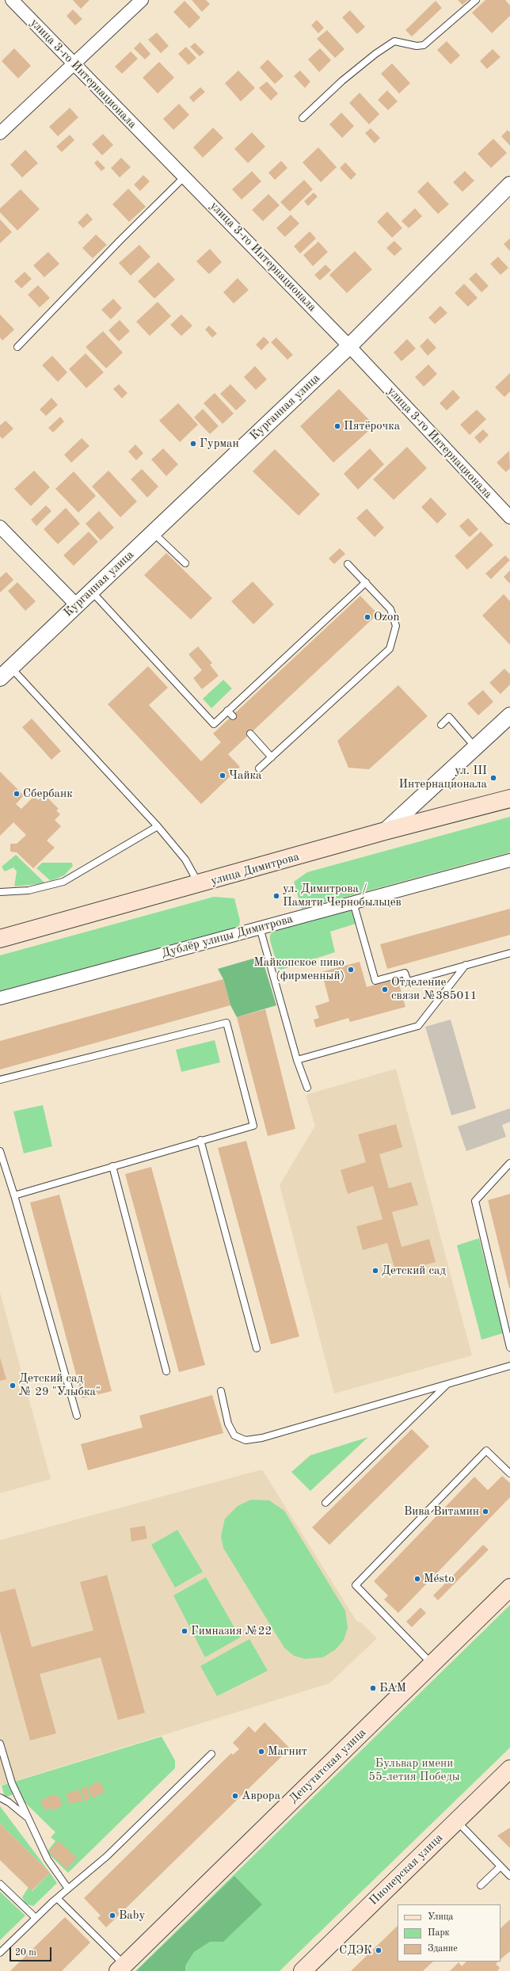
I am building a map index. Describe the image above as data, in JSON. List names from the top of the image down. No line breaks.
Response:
{"streets":{"main road":["улица Димитрова","Депутатская улица","Пионерская улица"],"street":["улица 3-го Интернационала","Курганная улица","Дублёр улицы Димитрова"]},"crossings":[["улица 3-го Интернационала","Курганная улица"]],"parks":["Бульвар имени 55-летия Победы"],"places":["Пятёрочка","Гурман","Ozon","Чайка","ул. III Интернационала","Сбербанк","ул. Димитрова / Памяти Чернобыльцев","Майкопское пиво (фирменный)","Отделение связи №385011","Детский сад","Детский сад № 29 \"Улыбка\"","Вива Витамин","Mésto","Гимназия №22","БАМ","Магнит","Аврора","Baby","СДЭК"],"legend":["Улица","Парк","Здание"],"scale_bar":"20 m"}
